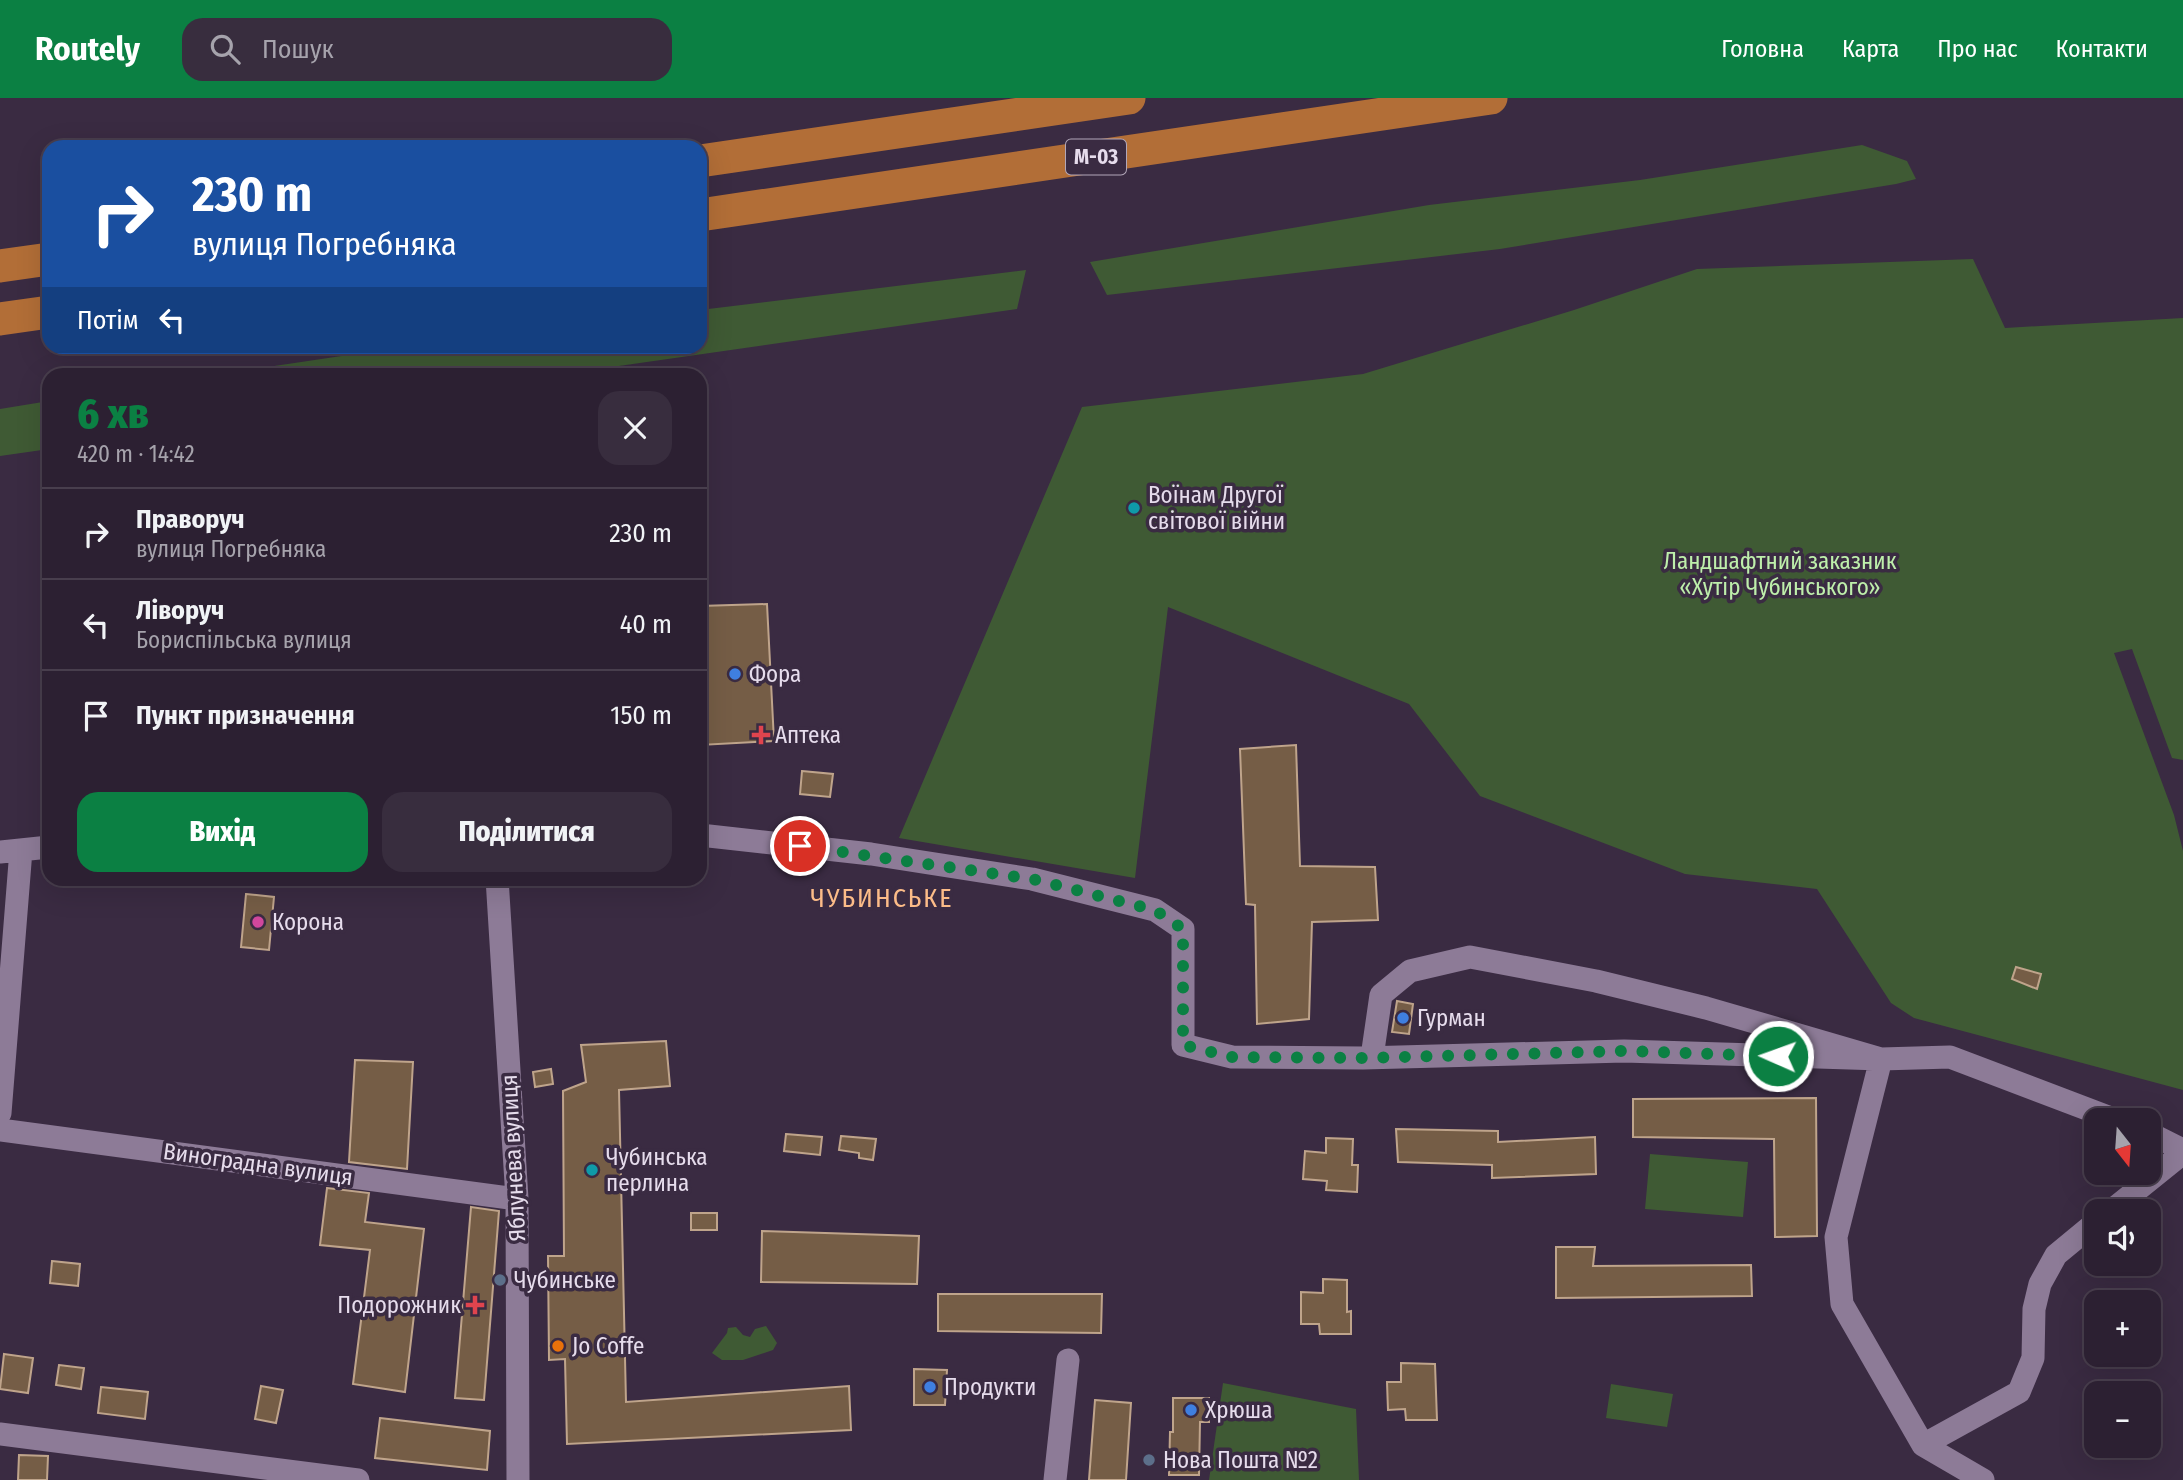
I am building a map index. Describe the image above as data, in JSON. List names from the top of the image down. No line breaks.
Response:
{"streets":{"highway":["М-03"],"street":["Яблунева вулиця","Виноградна вулиця"]},"crossings":[["Яблунева вулиця","Виноградна вулиця"]],"districts":["ЧУБИНСЬКЕ"],"parks":["Ландшафтний заказник «Хутір Чубинського»"],"places":{"other":["Воїнам Другої світової війни","Фора","Корона","Гурман","Чубинська перлина","Чубинське","Jo Coffe","Продукти","Хрюша","Нова Пошта №2"],"health":["Аптека","Подорожник"]},"north":"bottom","page":{"header":"Routely","search":"Пошук","nav":["Головна","Карта","Про нас","Контакти"],"turn":["230 m","вулиця Погребняка"],"then":"Потім","heading":["6 хв","420 m · 14:42"],"list":[{"name":"Праворуч","note":"вулиця Погребняка","value":"230 m"},{"name":"Ліворуч","note":"Бориспільська вулиця","value":"40 m"},{"name":"Пункт призначення","value":"150 m"}],"buttons":["Вихід","Поділитися"],"map_buttons":["+","−"]}}
